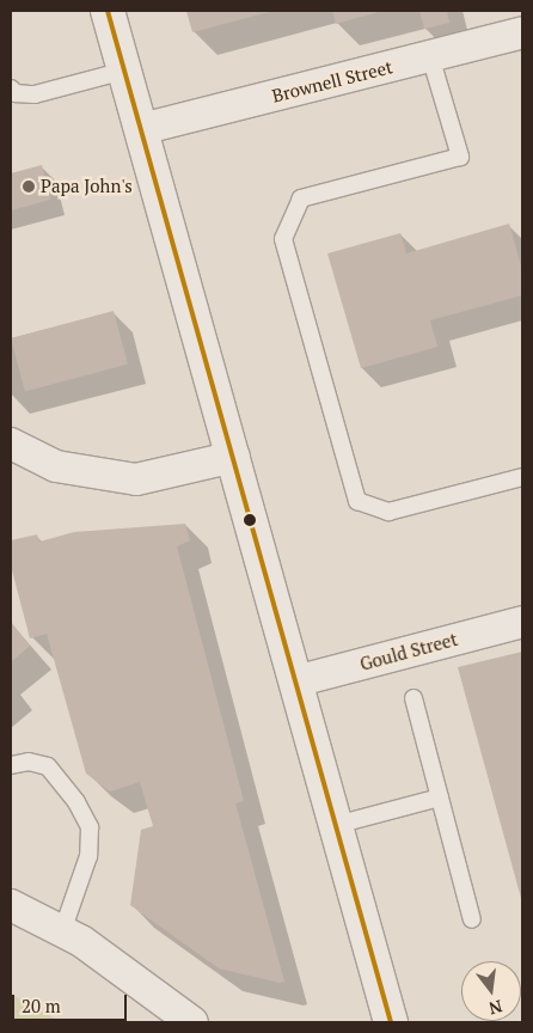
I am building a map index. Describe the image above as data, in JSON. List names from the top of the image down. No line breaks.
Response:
{"streets":{"street":["Brownell Street","Gould Street"]},"places":["Papa John's"],"scale_bar":"20 m","north":"bottom"}
